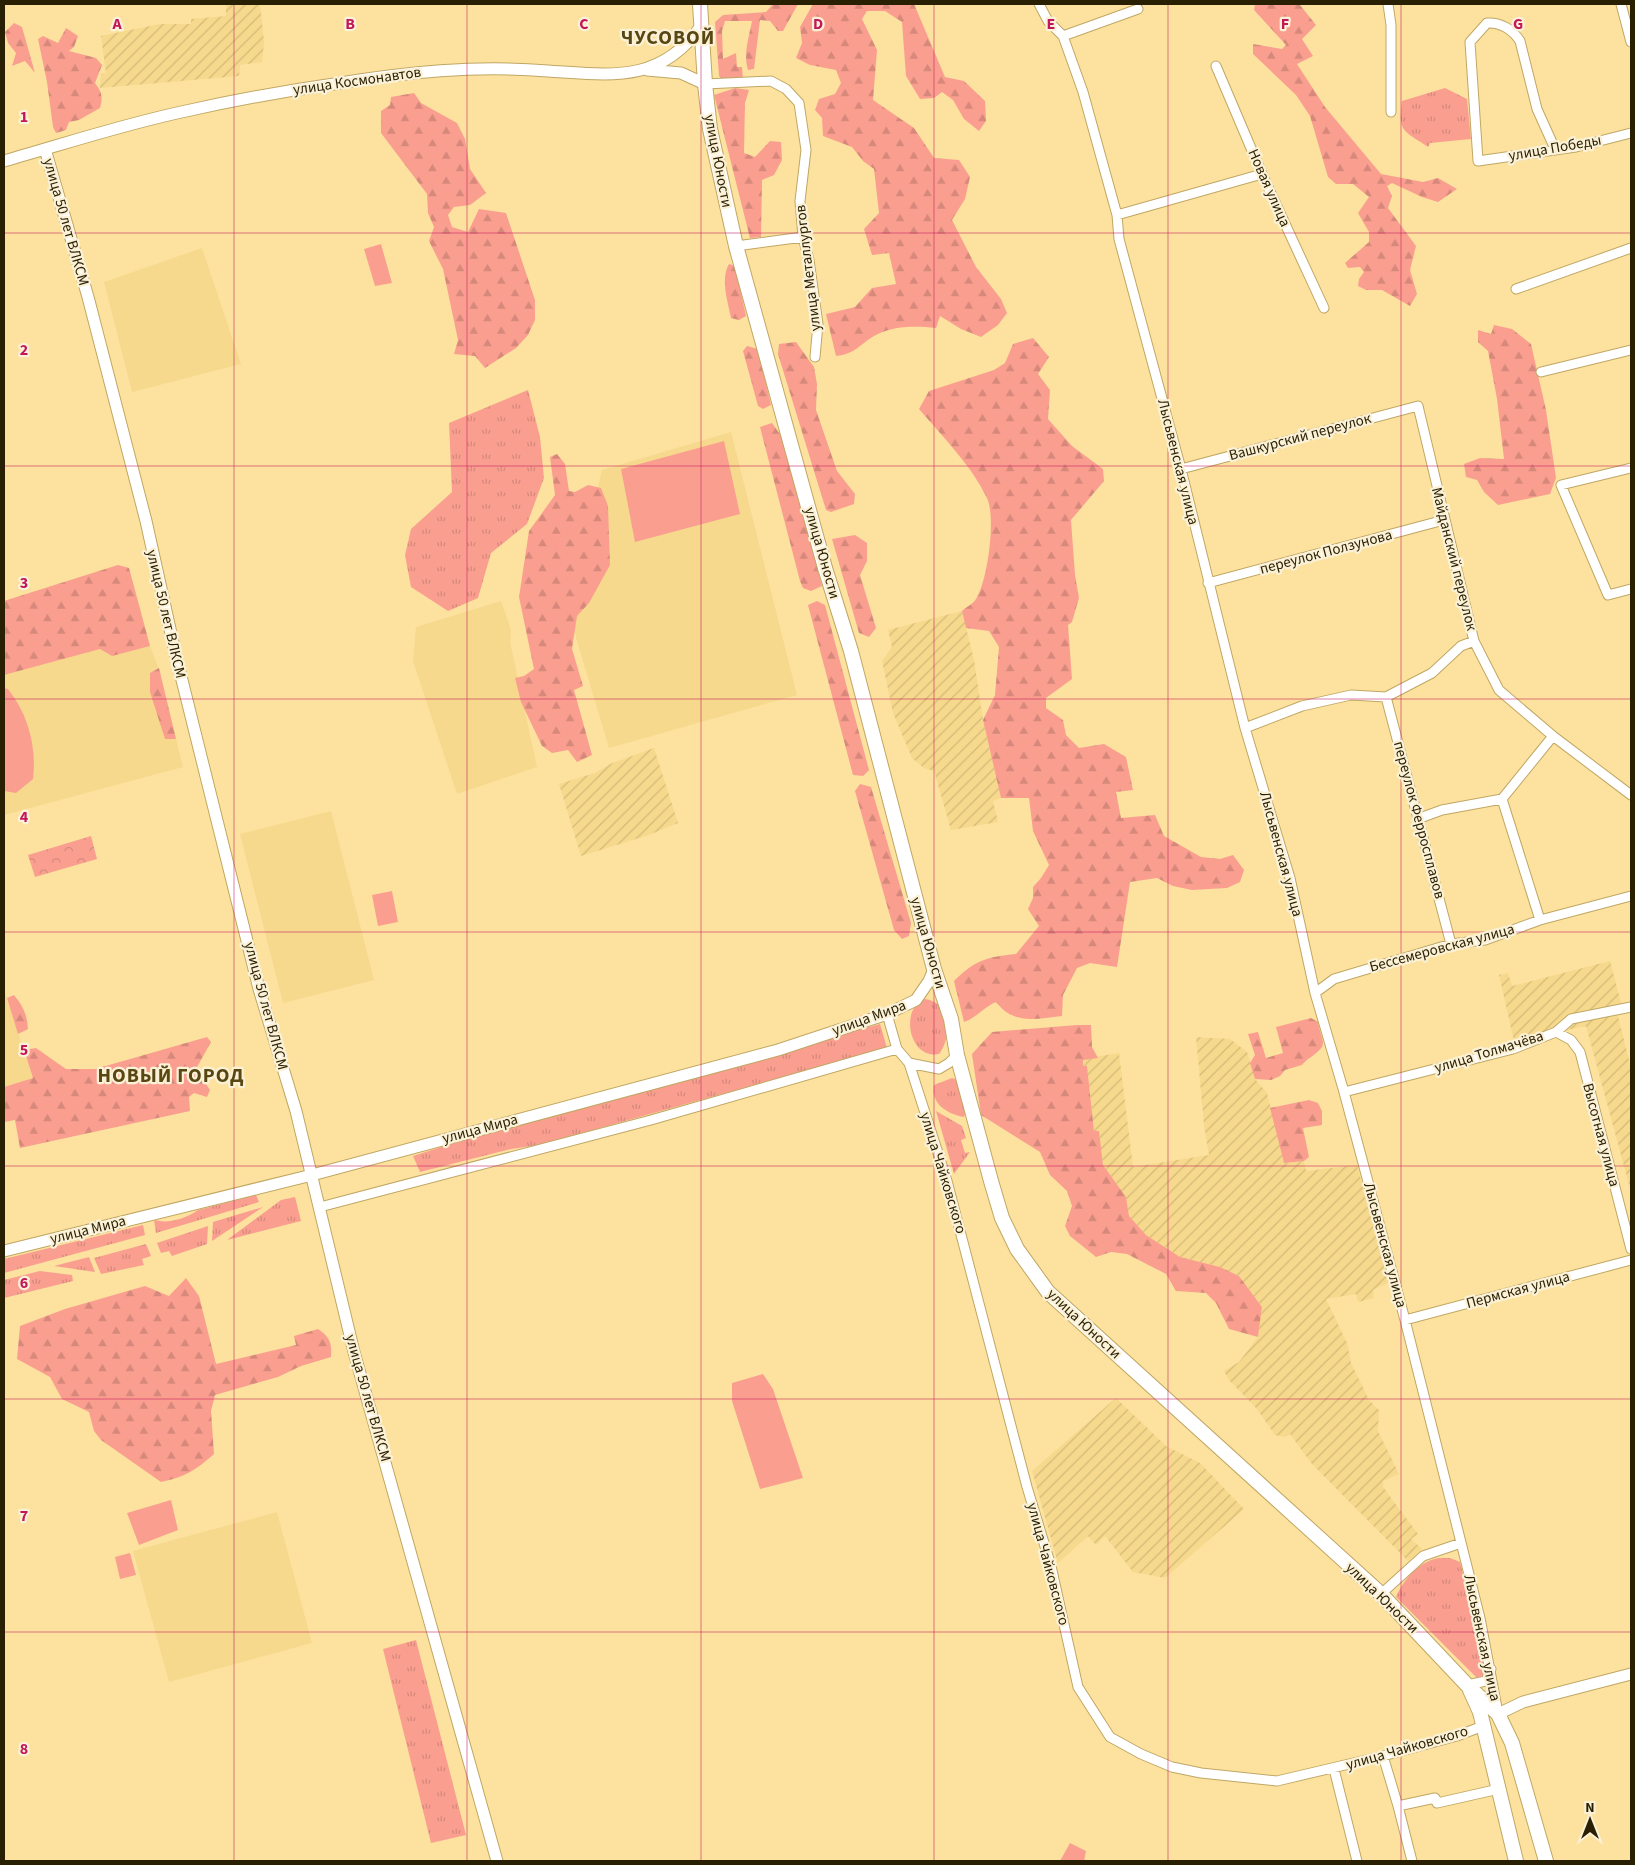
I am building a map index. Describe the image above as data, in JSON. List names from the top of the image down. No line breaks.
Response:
{"streets":{"main road":["улица Юности","Лысьвенская улица"],"street":["улица Космонавтов","улица Победы","Новая улица","улица 50 лет ВЛКСМ","улица Металлургов","Вашкурский переулок","переулок Ползунова","Майданский переулок","переулок Ферросплавов","Бессемеровская улица","улица Мира","улица Толмачёва","Высотная улица","улица Чайковского","Пермская улица"]},"crossings":[["улица Космонавтов","улица Юности"],["улица Космонавтов","улица 50 лет ВЛКСМ"],["улица Юности","улица Металлургов"],["улица Юности","Лысьвенская улица"],["улица Юности","улица Мира"],["улица 50 лет ВЛКСМ","улица Мира"],["Вашкурский переулок","Лысьвенская улица"],["Вашкурский переулок","Майданский переулок"],["Лысьвенская улица","переулок Ползунова"],["Лысьвенская улица","Бессемеровская улица"],["Лысьвенская улица","улица Толмачёва"],["Лысьвенская улица","улица Чайковского"],["Лысьвенская улица","Пермская улица"],["переулок Ползунова","Майданский переулок"],["Майданский переулок","переулок Ферросплавов"],["переулок Ферросплавов","Бессемеровская улица"],["улица Мира","улица Чайковского"],["улица Толмачёва","Высотная улица"]],"districts":["ЧУСОВОЙ","НОВЫЙ ГОРОД"],"north":"top","grid":{"columns":["A","B","C","D","E","F","G"],"rows":["1","2","3","4","5","6","7","8"]}}
